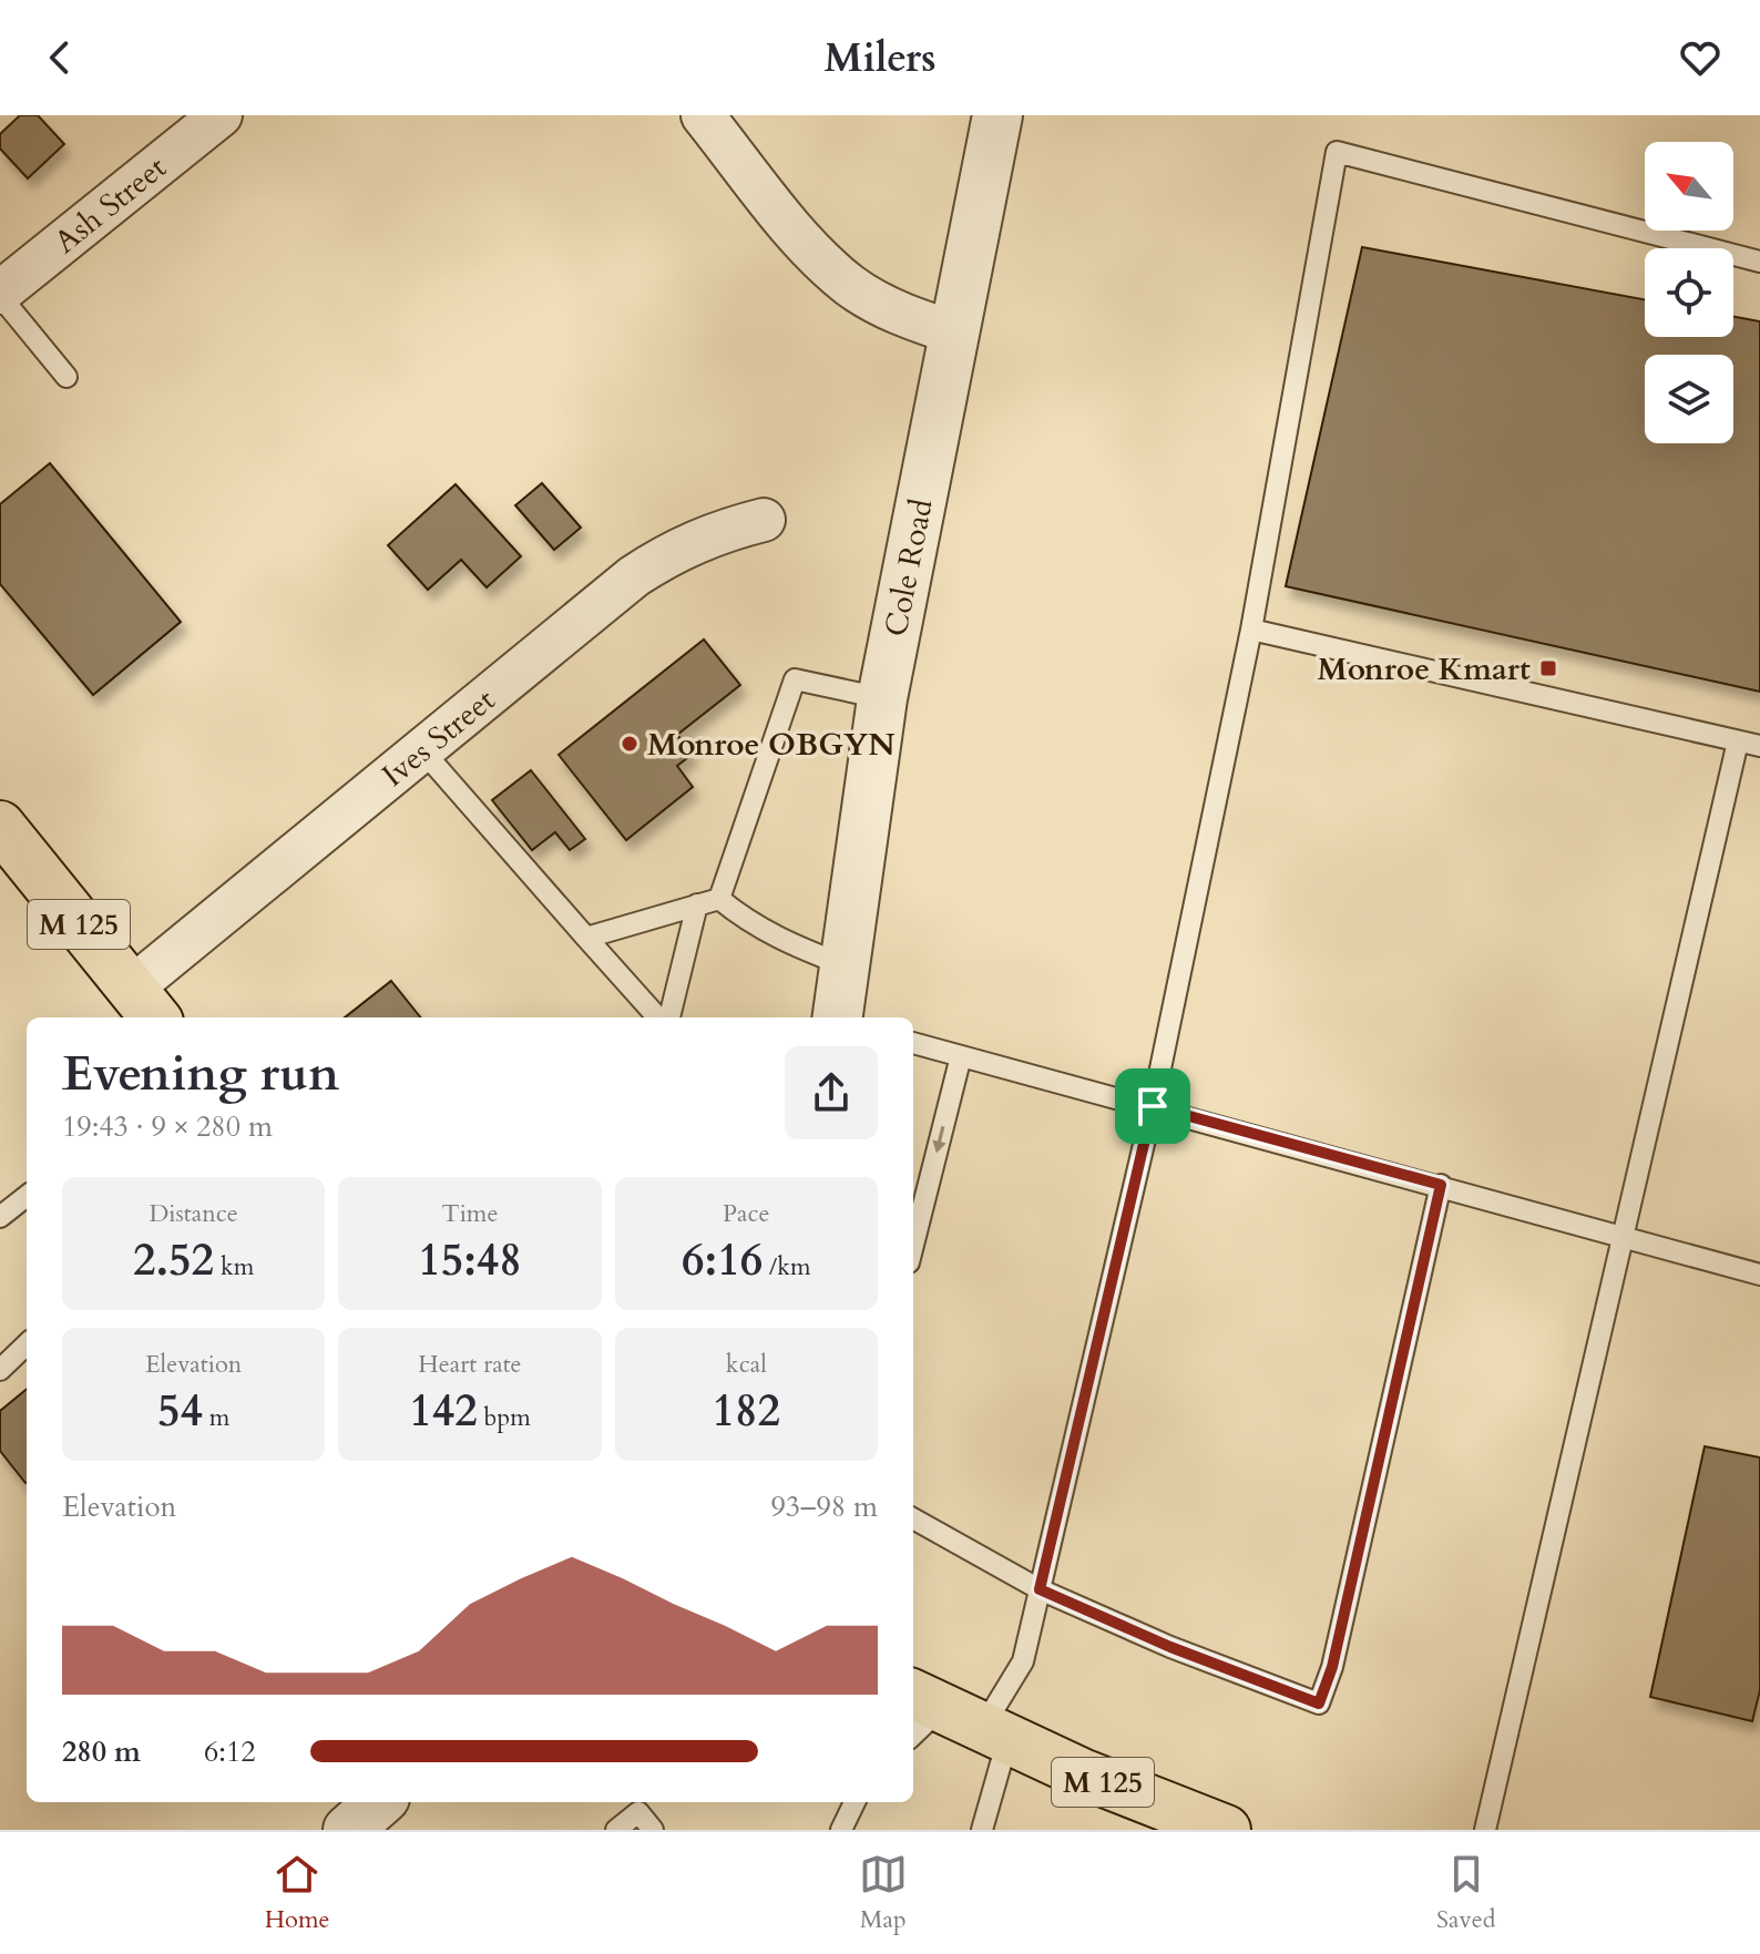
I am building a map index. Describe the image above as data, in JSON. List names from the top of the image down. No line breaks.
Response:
{"streets":{"main road":["M 125"],"street":["Ash Street","Cole Road","Ives Street"]},"crossings":[["Ives Street","M 125"]],"places":{"transit":["Monroe Kmart"],"other":["Monroe OBGYN"]},"north":"top left","page":{"header":"Milers","heading":["Evening run","19:43 · 9 × 280 m"],"stats":[["Distance","2.52 km"],["Time","15:48"],["Pace","6:16 /km"],["Elevation","54 m"],["Heart rate","142 bpm"],["kcal","182"]],"chart":["Elevation","93–98 m"],"list":[{"name":"280 m","note":"6:12"}],"tabs":["Home","Map","Saved"]}}
